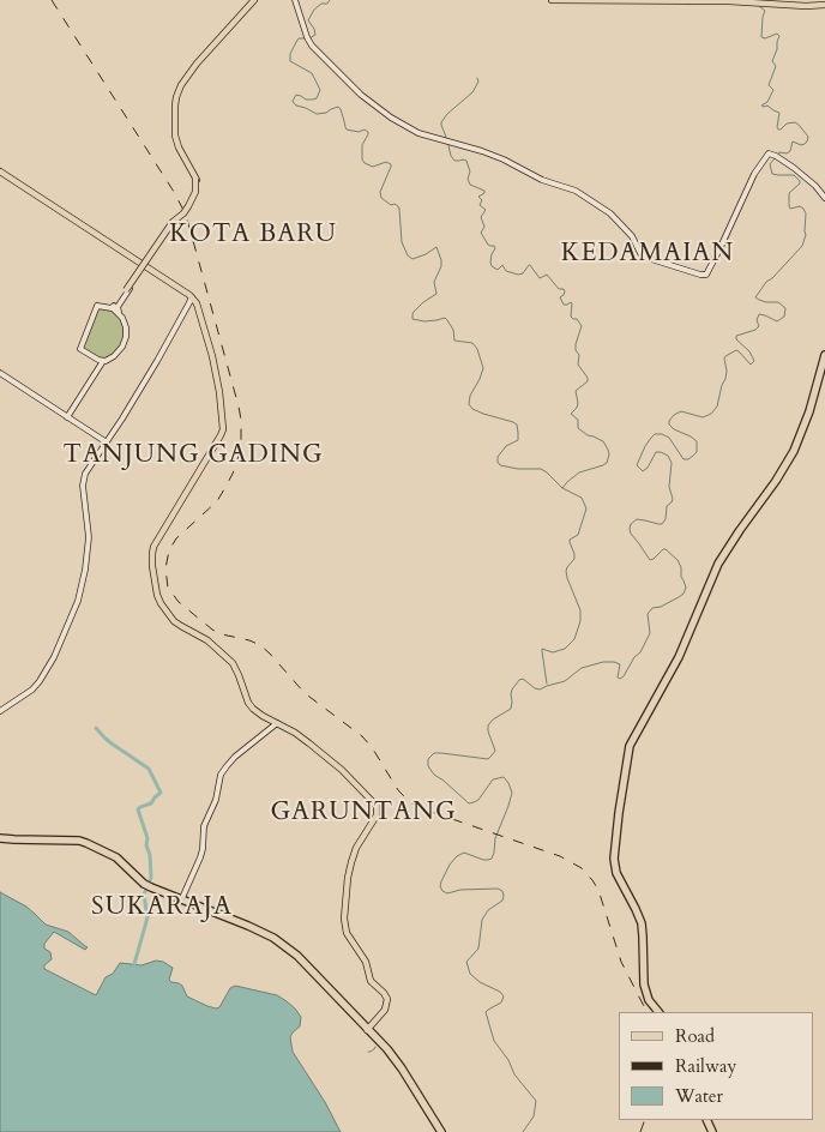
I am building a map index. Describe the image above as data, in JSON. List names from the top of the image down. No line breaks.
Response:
{"districts":["KOTA BARU","KEDAMAIAN","TANJUNG GADING","GARUNTANG","SUKARAJA"],"legend":["Road","Railway","Water"]}
